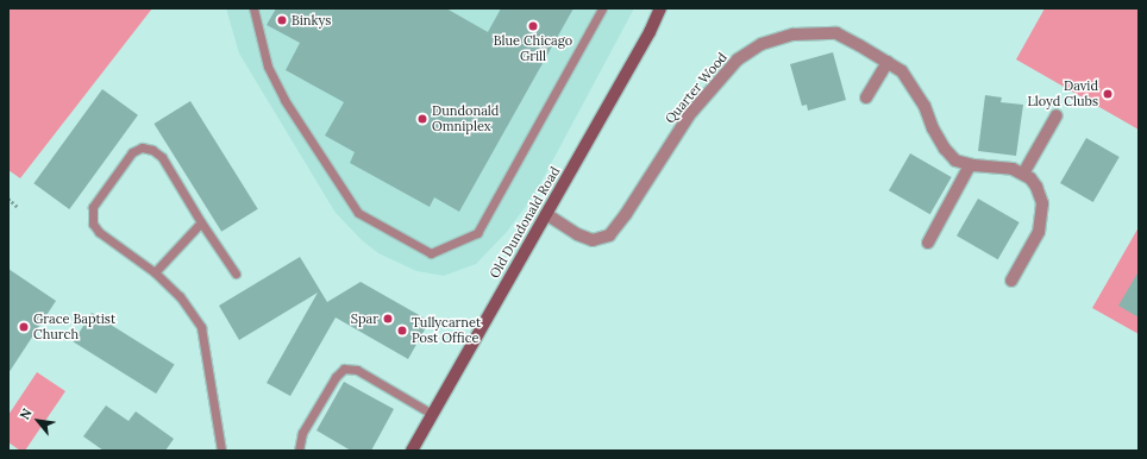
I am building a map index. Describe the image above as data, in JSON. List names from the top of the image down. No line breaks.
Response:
{"streets":{"street":["Quarter Wood","Old Dundonald Road"]},"crossings":[["Quarter Wood","Old Dundonald Road"]],"places":["Binkys","Blue Chicago Grill","David Lloyd Clubs","Dundonald Omniplex","Spar","Grace Baptist Church","Tullycarnet Post Office"],"north":"top left"}
